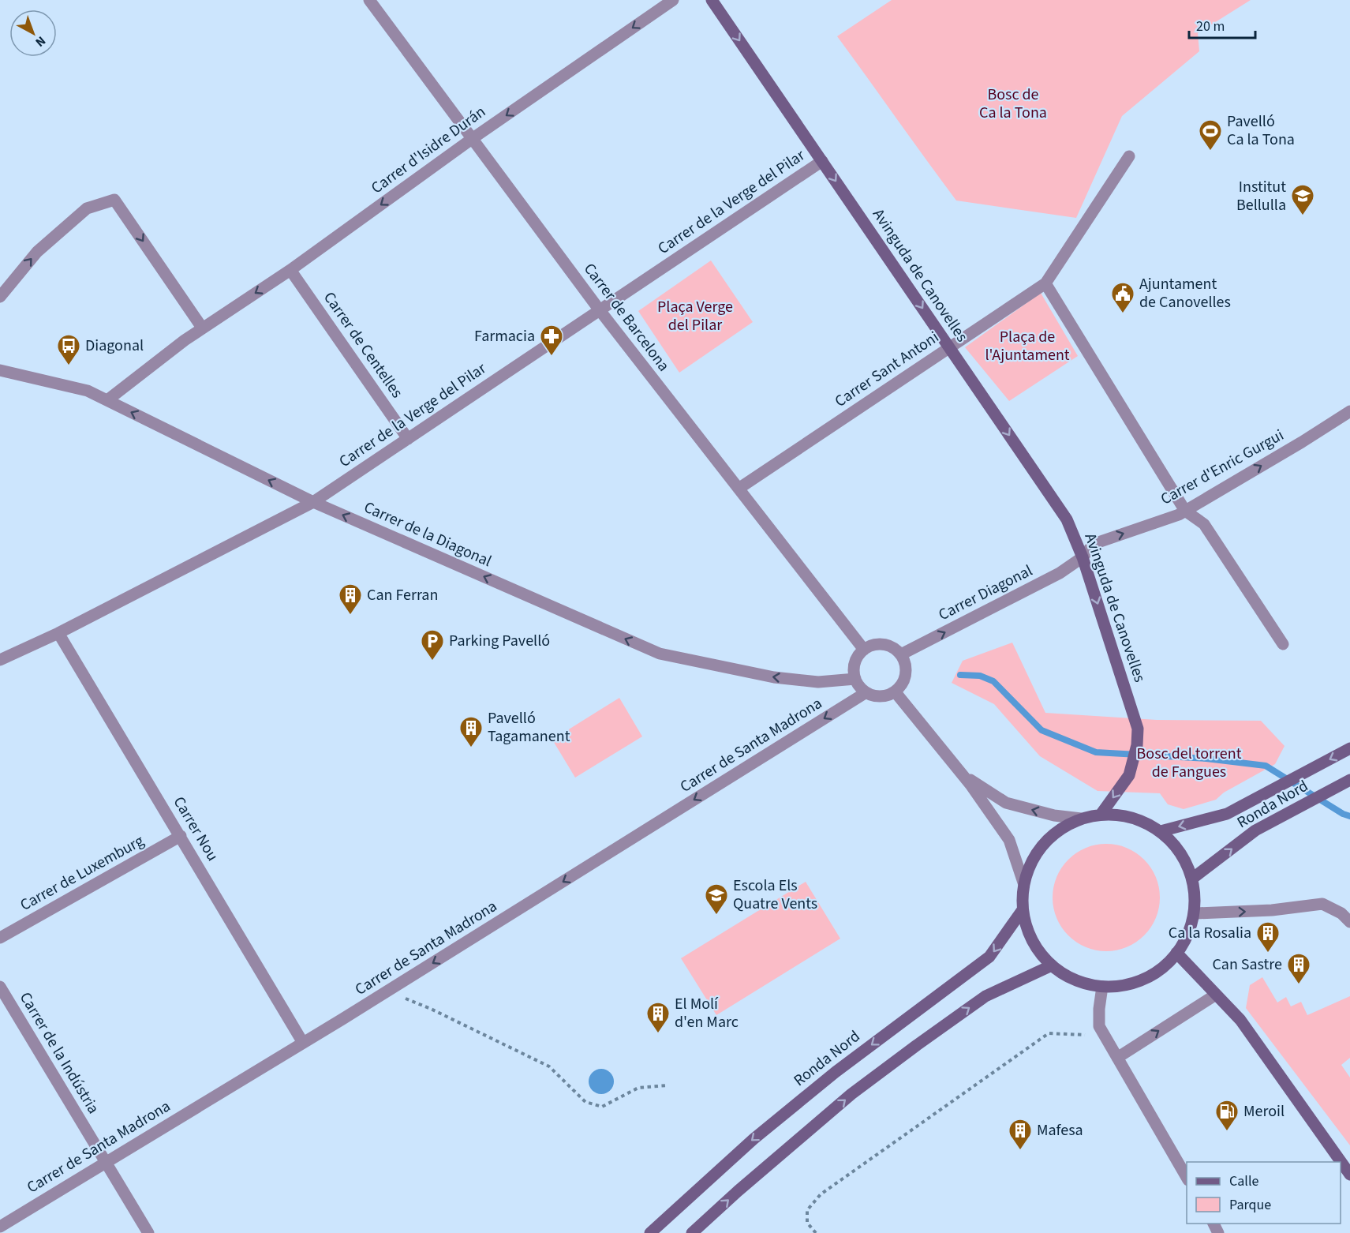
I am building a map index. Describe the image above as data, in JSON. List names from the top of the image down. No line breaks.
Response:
{"streets":{"main road":["Avinguda de Canovelles","Ronda Nord"],"street":["Carrer d'Isidre Durán","Carrer de la Verge del Pilar","Carrer de Barcelona","Carrer de Centelles","Carrer Sant Antoni","Carrer d'Enric Gurgui","Carrer de la Diagonal","Carrer Diagonal","Carrer de Santa Madrona","Carrer Nou","Carrer de Luxemburg","Carrer de la Indústria"]},"crossings":[["Carrer d'Isidre Durán","Carrer de Barcelona"],["Carrer d'Isidre Durán","Carrer de Centelles"],["Carrer d'Isidre Durán","Carrer de la Diagonal"],["Carrer de la Verge del Pilar","Avinguda de Canovelles"],["Carrer de la Verge del Pilar","Carrer de Barcelona"],["Carrer de la Verge del Pilar","Carrer de Centelles"],["Carrer de la Verge del Pilar","Carrer de la Diagonal"],["Carrer de la Verge del Pilar","Carrer Nou"],["Avinguda de Canovelles","Carrer Sant Antoni"],["Avinguda de Canovelles","Carrer d'Enric Gurgui"],["Avinguda de Canovelles","Carrer Diagonal"],["Carrer de Barcelona","Carrer Sant Antoni"],["Carrer de Barcelona","Carrer de la Diagonal"],["Carrer de Barcelona","Carrer Diagonal"],["Carrer de Barcelona","Carrer de Santa Madrona"],["Carrer d'Enric Gurgui","Carrer Diagonal"],["Carrer de la Diagonal","Carrer Diagonal"],["Carrer de la Diagonal","Carrer de Santa Madrona"],["Carrer Diagonal","Carrer de Santa Madrona"],["Carrer de Santa Madrona","Carrer Nou"],["Carrer de Santa Madrona","Carrer de la Indústria"],["Carrer Nou","Carrer de Luxemburg"]],"one_way":["Carrer d'Isidre Durán","Avinguda de Canovelles","Carrer d'Enric Gurgui","Carrer de la Diagonal","Carrer Diagonal","Carrer de Santa Madrona"],"parks":["Bosc de Ca la Tona","Plaça Verge del Pilar","Plaça de l'Ajuntament","Bosc del torrent de Fangues"],"places":{"sports":["Pavelló Ca la Tona"],"school or university":["Institut Bellulla","Escola Els Quatre Vents"],"public building":["Ajuntament de Canovelles"],"pharmacy":["Farmacia"],"bus stop":["Diagonal"],"building":["Can Ferran","Pavelló Tagamanent","Ca la Rosalia","Can Sastre","El Molí d'en Marc","Mafesa"],"parking":["Parking Pavelló"],"fuel station":["Meroil"]},"legend":["Calle","Parque"],"scale_bar":"20 m","north":"bottom right"}
